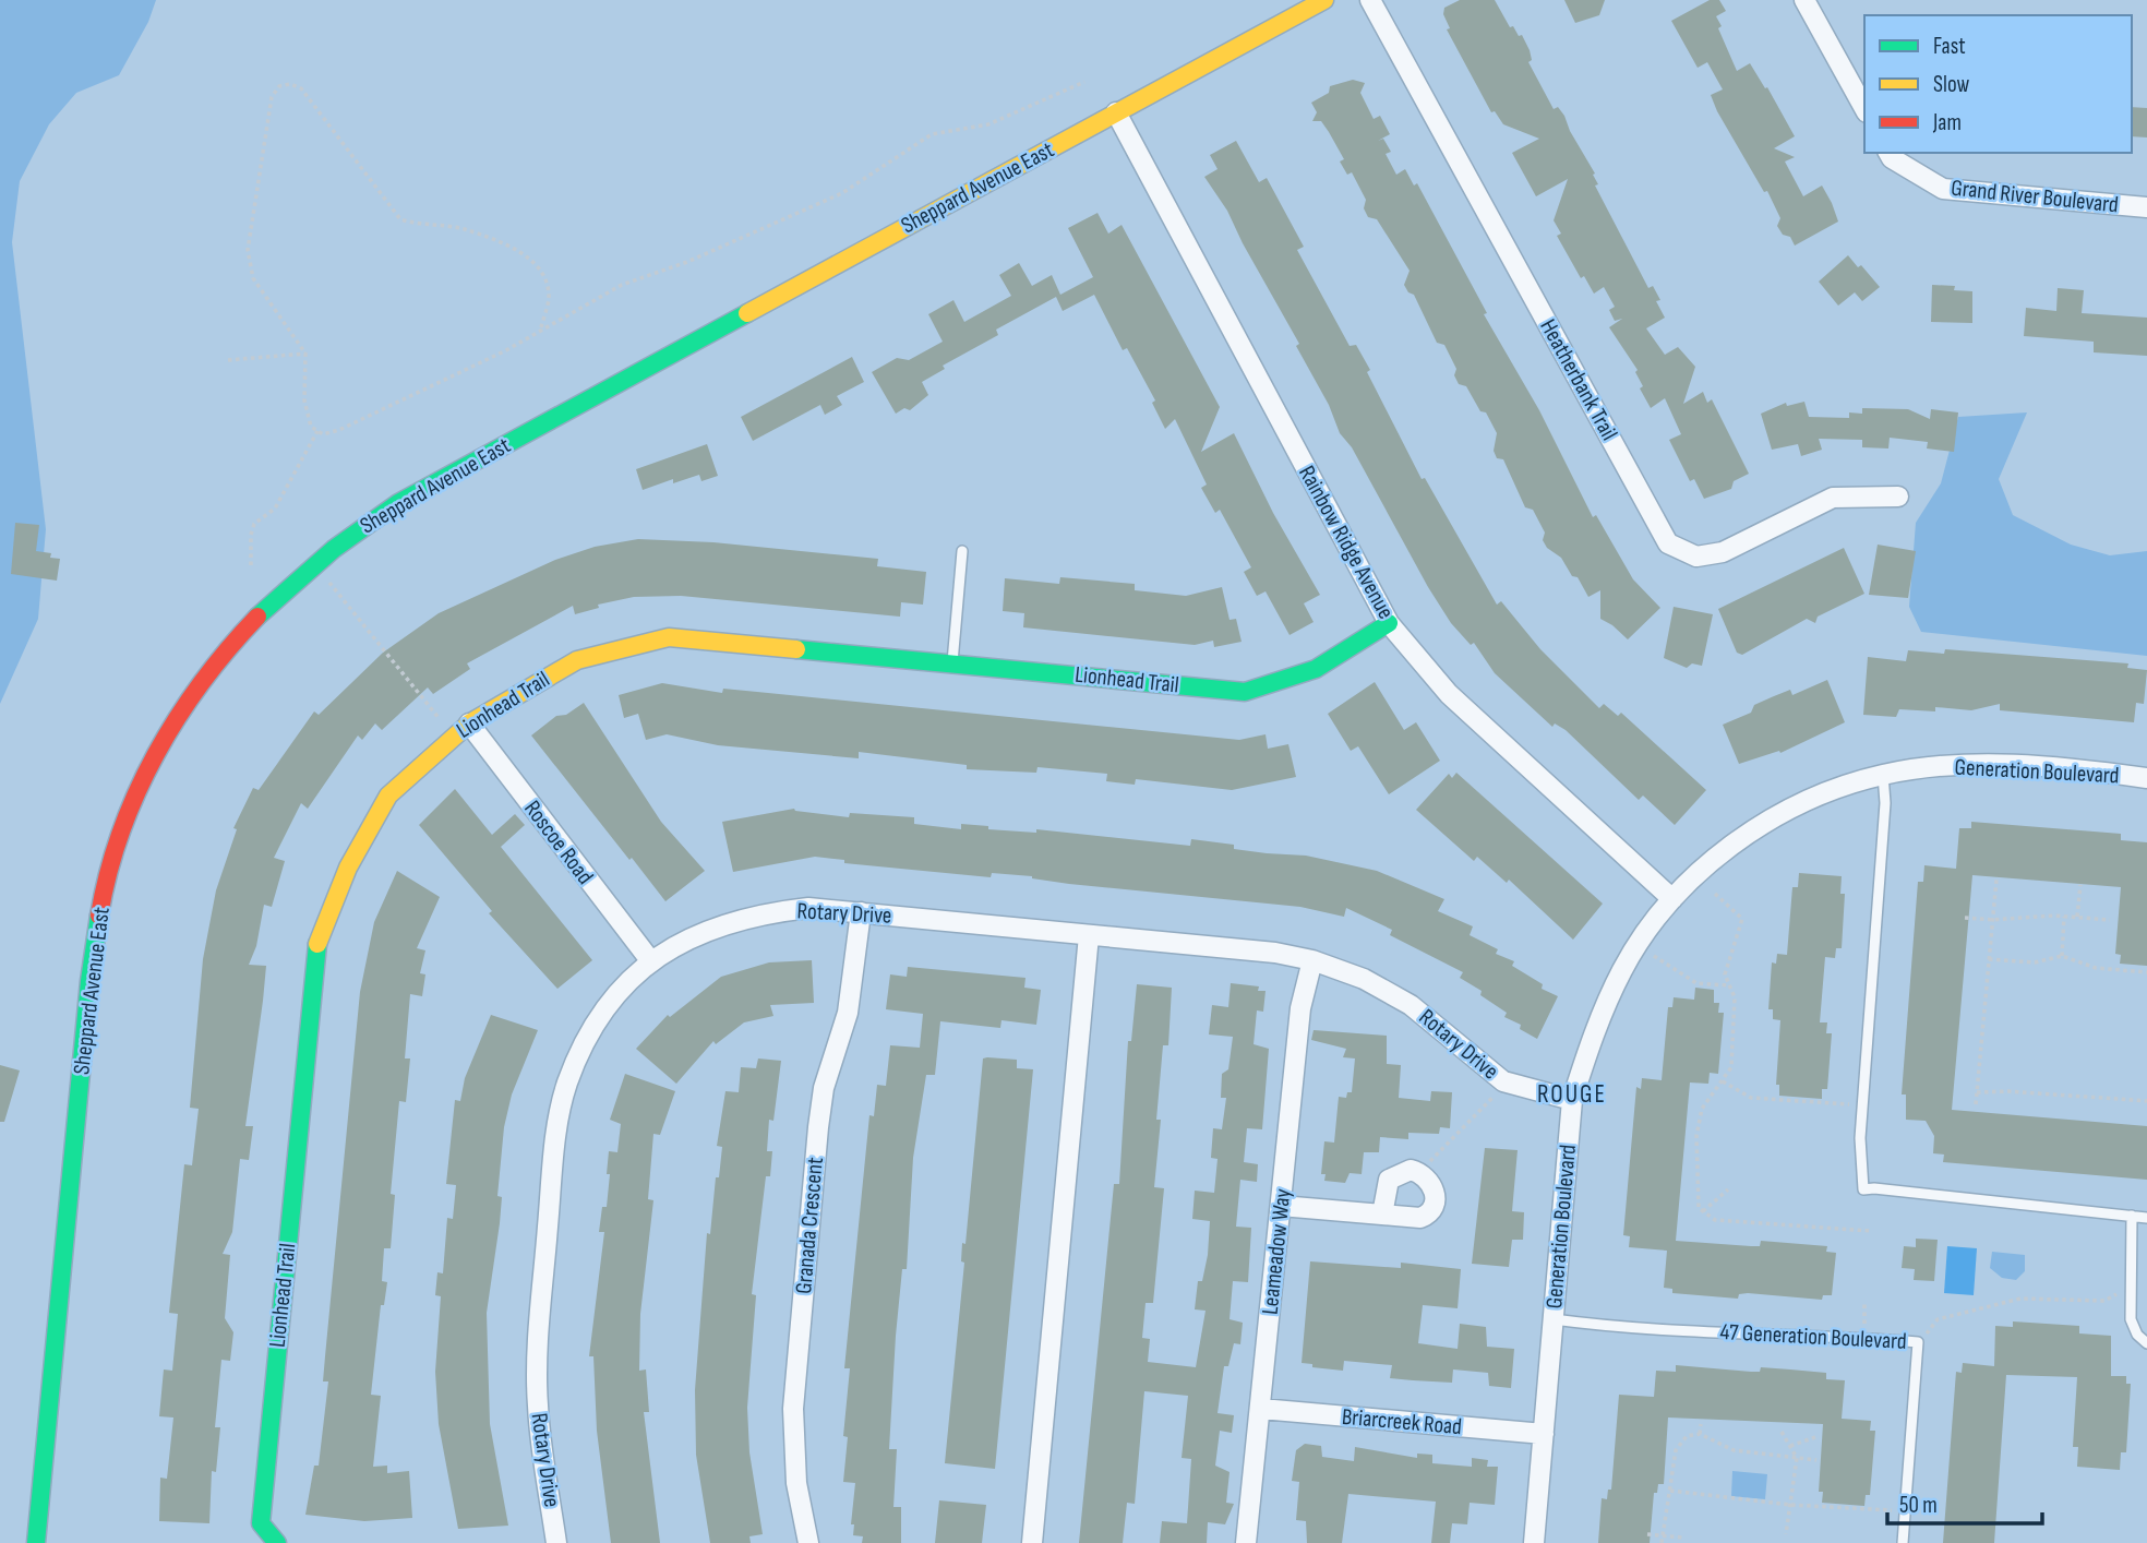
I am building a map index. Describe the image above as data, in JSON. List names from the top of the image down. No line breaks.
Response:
{"streets":{"main road":["Sheppard Avenue East","Lionhead Trail"],"street":["Grand River Boulevard","Heatherbank Trail","Rainbow Ridge Avenue","Generation Boulevard","Roscoe Road","Rotary Drive","Granada Crescent","Leameadow Way","Briarcreek Road"],"lane":["47 Generation Boulevard"]},"crossings":[["Sheppard Avenue East","Rainbow Ridge Avenue"],["Rainbow Ridge Avenue","Lionhead Trail"],["Rainbow Ridge Avenue","Generation Boulevard"],["Lionhead Trail","Roscoe Road"],["Generation Boulevard","Rotary Drive"],["Generation Boulevard","47 Generation Boulevard"],["Generation Boulevard","Briarcreek Road"],["Roscoe Road","Rotary Drive"],["Rotary Drive","Granada Crescent"],["Rotary Drive","Leameadow Way"],["Leameadow Way","Briarcreek Road"]],"districts":["ROUGE"],"legend":["Fast","Slow","Jam"],"scale_bar":"50 m"}
